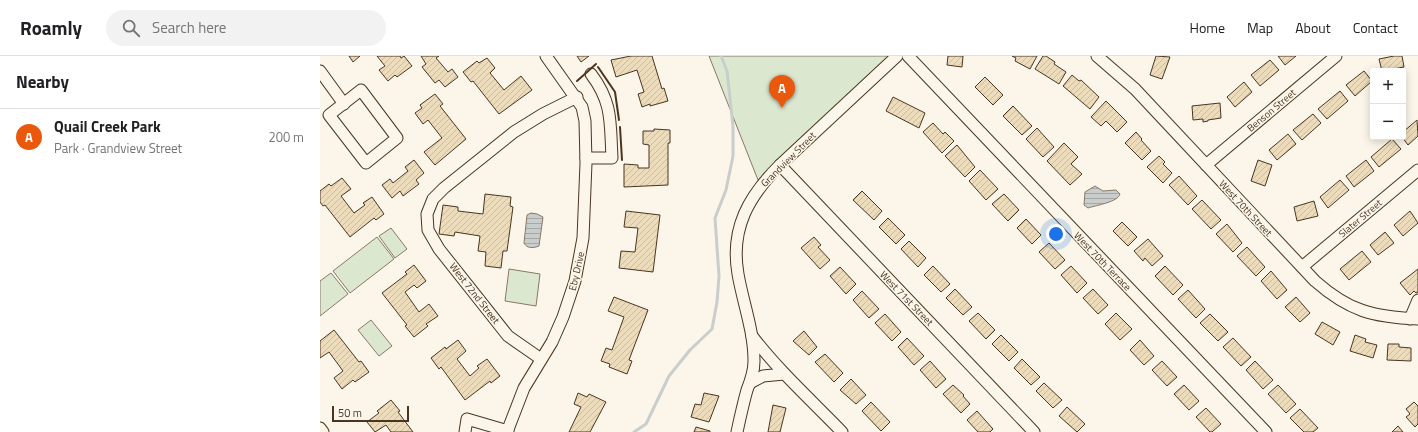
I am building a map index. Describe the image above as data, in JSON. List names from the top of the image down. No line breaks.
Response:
{"streets":{"street":["Benson Street","Grandview Street","West 70th Street","Slater Street","West 70th Terrace","Eby Drive","West 72nd Street","West 71st Street"]},"crossings":[["Benson Street","West 70th Street"],["Grandview Street","West 71st Street"],["West 70th Street","Slater Street"],["Eby Drive","West 72nd Street"]],"scale_bar":"50 m","page":{"header":"Roamly","search":"Search here","nav":["Home","Map","About","Contact"],"heading":"Nearby","map_buttons":["+","−"],"pins":"A","list":[{"mark":"A","name":"Quail Creek Park","note":"Park · Grandview Street","value":"200 m"}],"scale":"50 m"}}
